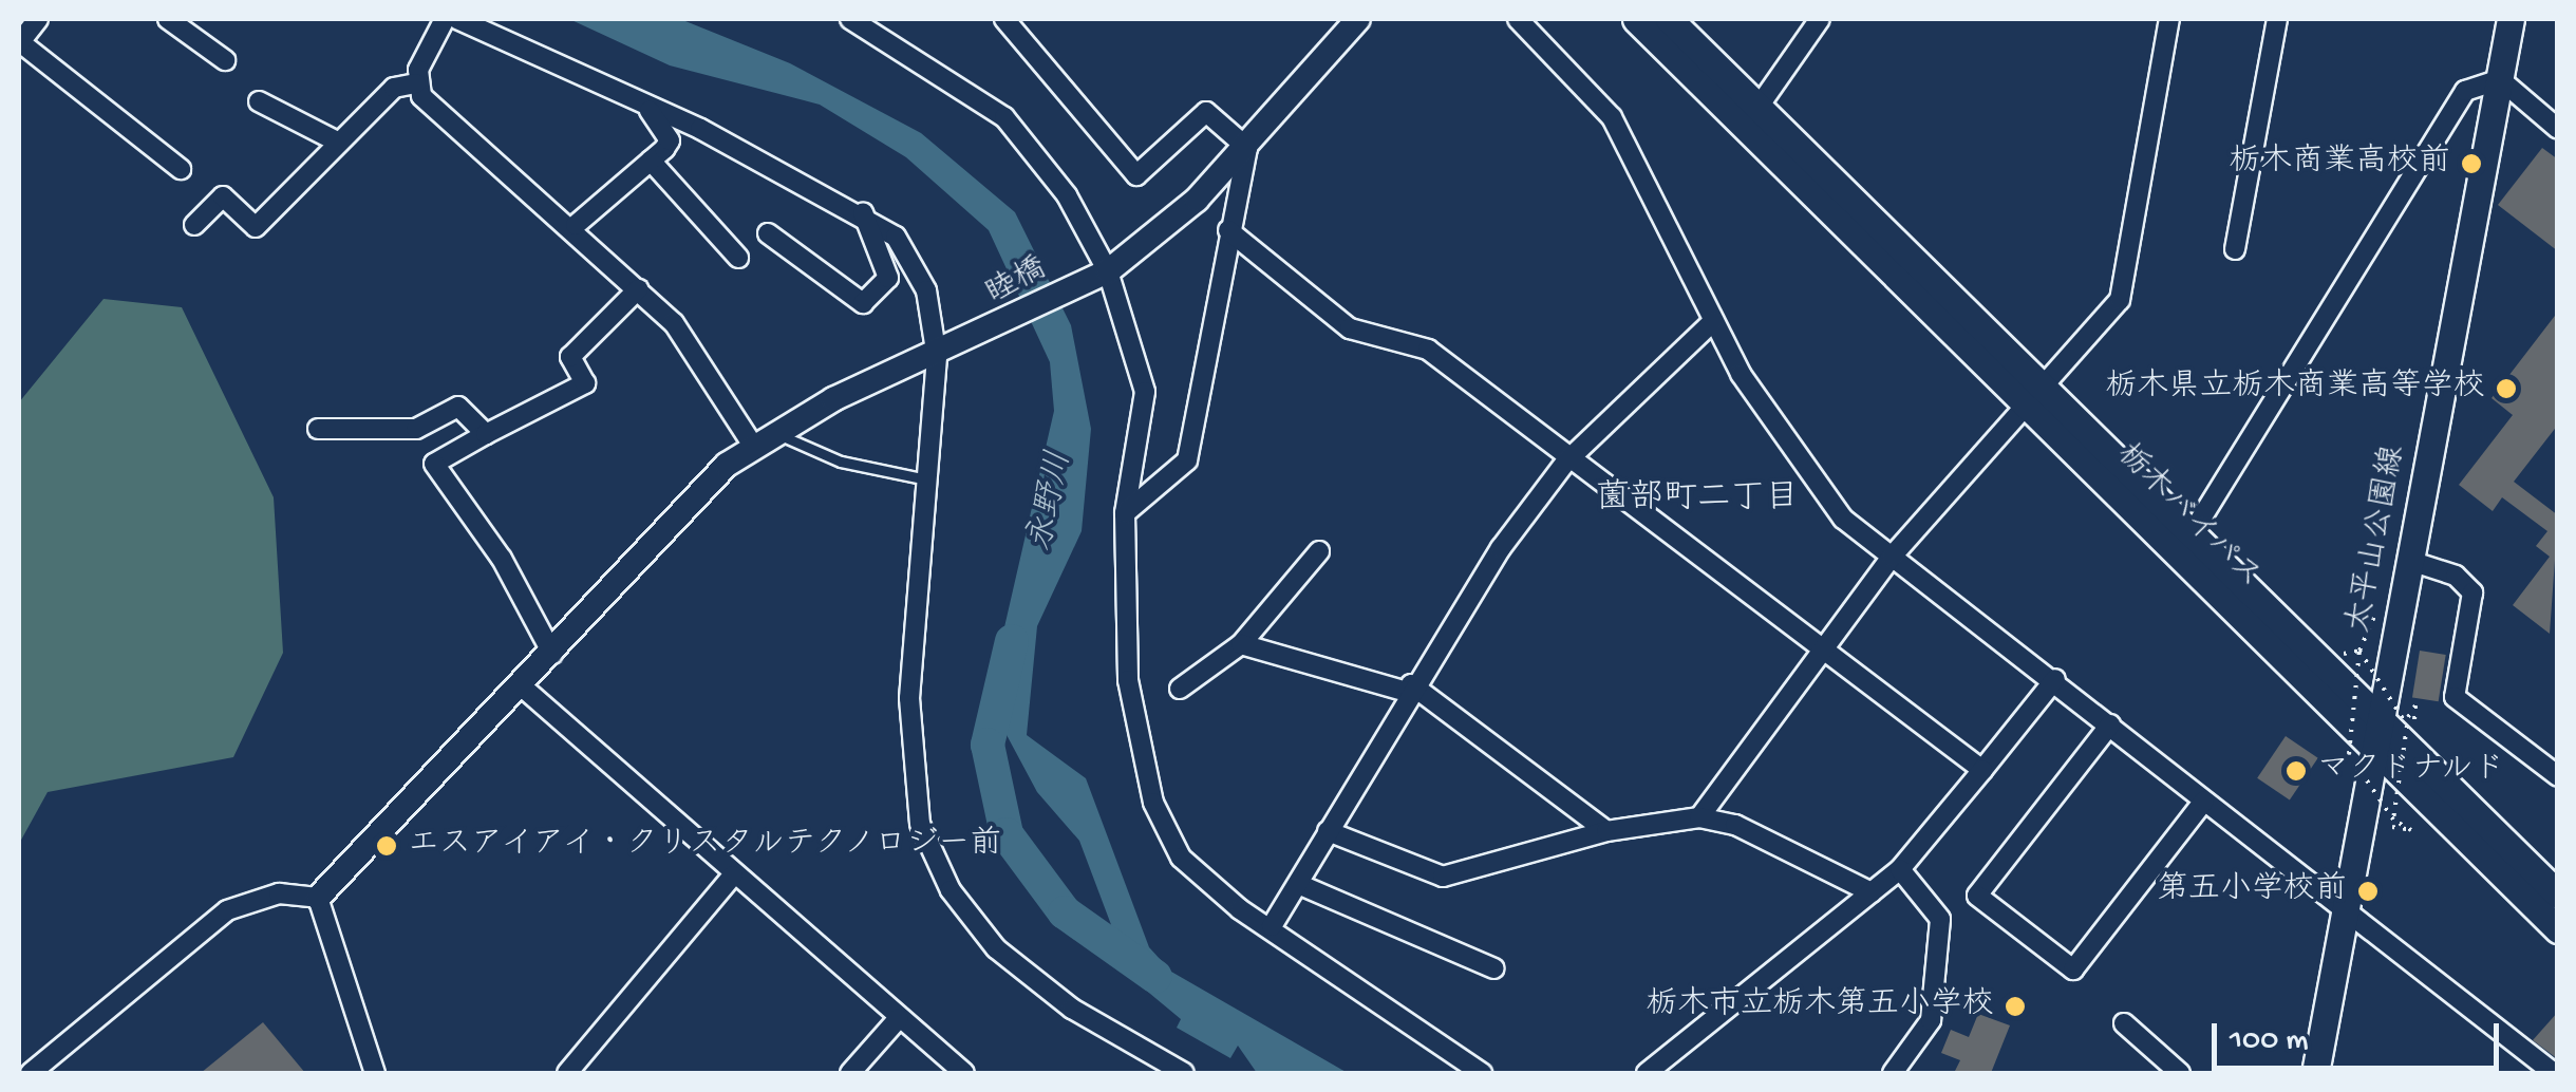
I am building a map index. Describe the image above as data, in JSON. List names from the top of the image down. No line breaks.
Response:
{"streets":{"main road":["栃木バイパス","太平山公園線"],"street":["睦橋"]},"crossings":[["栃木バイパス","太平山公園線"]],"districts":["薗部町二丁目"],"water":["永野川"],"places":["栃木商業高校前","栃木県立栃木商業高等学校","マクドナルド","エスアイアイ・クリスタルテクノロジー前","第五小学校前","栃木市立栃木第五小学校"],"scale_bar":"100 m"}
